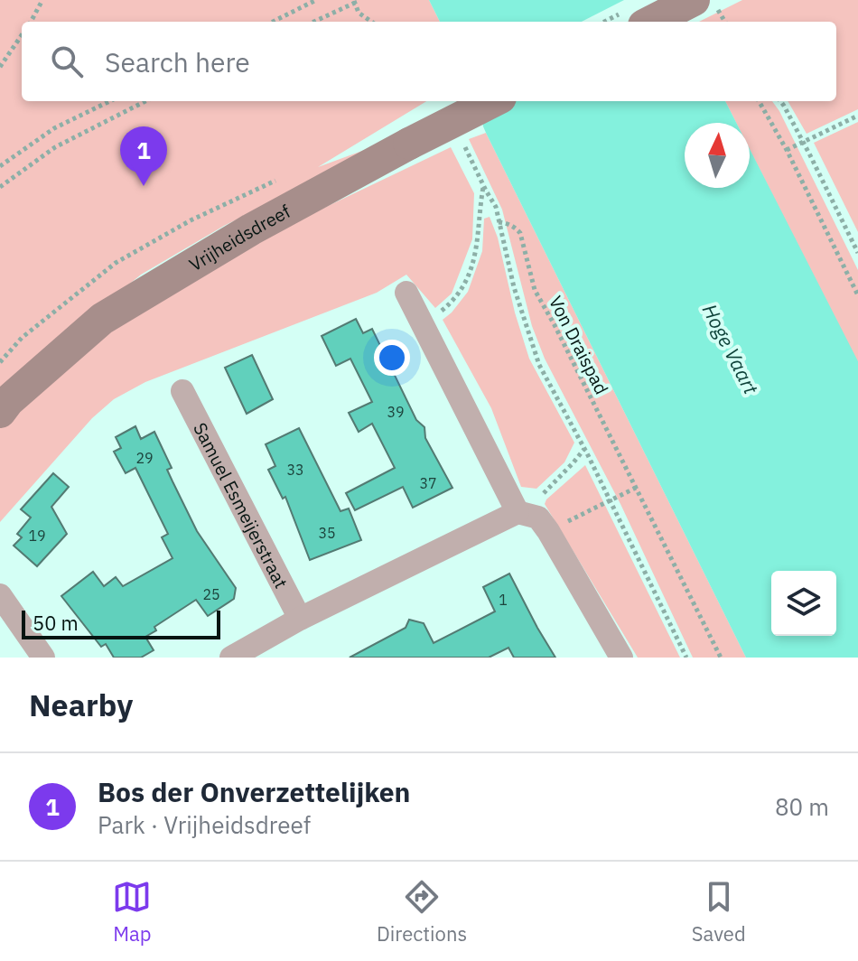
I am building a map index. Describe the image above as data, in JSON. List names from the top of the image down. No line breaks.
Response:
{"streets":{"main road":["Vrijheidsdreef"],"street":["Samuel Esmeijerstraat"],"path":["Von Draispad"]},"water":["Hoge Vaart"],"house_numbers":["39","29","33","37","35","19","25","1"],"scale_bar":"50 m","north":"top","page":{"search":"Search here","pins":"1","scale":"50 m","heading":"Nearby","list":[{"mark":"1","name":"Bos der Onverzettelijken","note":"Park · Vrijheidsdreef","value":"80 m"}],"nav":["Map","Directions","Saved"]}}
